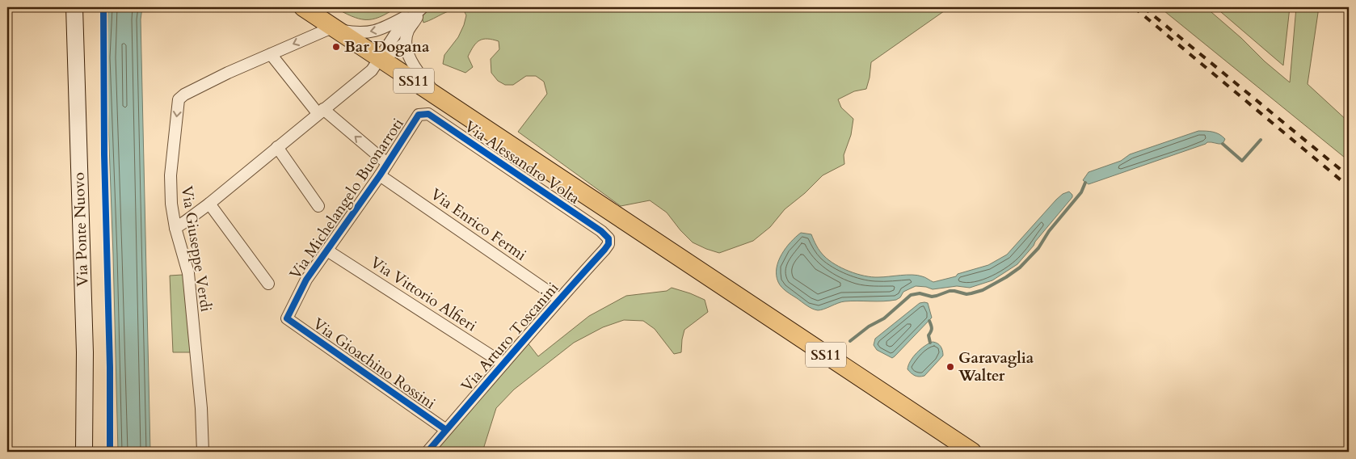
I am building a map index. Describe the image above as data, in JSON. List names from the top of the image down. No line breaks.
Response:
{"streets":{"main road":["SS11","Via Alessandro Volta"],"street":["Via Michelangelo Buonarroti","Via Enrico Fermi","Via Ponte Nuovo","Via Giuseppe Verdi","Via Vittorio Alfieri","Via Arturo Toscanini","Via Gioachino Rossini"]},"crossings":[["SS11","Via Alessandro Volta"],["SS11","Via Giuseppe Verdi"],["Via Alessandro Volta","Via Michelangelo Buonarroti"],["Via Alessandro Volta","Via Giuseppe Verdi"],["Via Alessandro Volta","Via Arturo Toscanini"],["Via Michelangelo Buonarroti","Via Enrico Fermi"],["Via Michelangelo Buonarroti","Via Vittorio Alfieri"],["Via Michelangelo Buonarroti","Via Gioachino Rossini"],["Via Enrico Fermi","Via Arturo Toscanini"],["Via Vittorio Alfieri","Via Arturo Toscanini"],["Via Arturo Toscanini","Via Gioachino Rossini"]],"places":["Bar Dogana","Garavaglia Walter"]}
